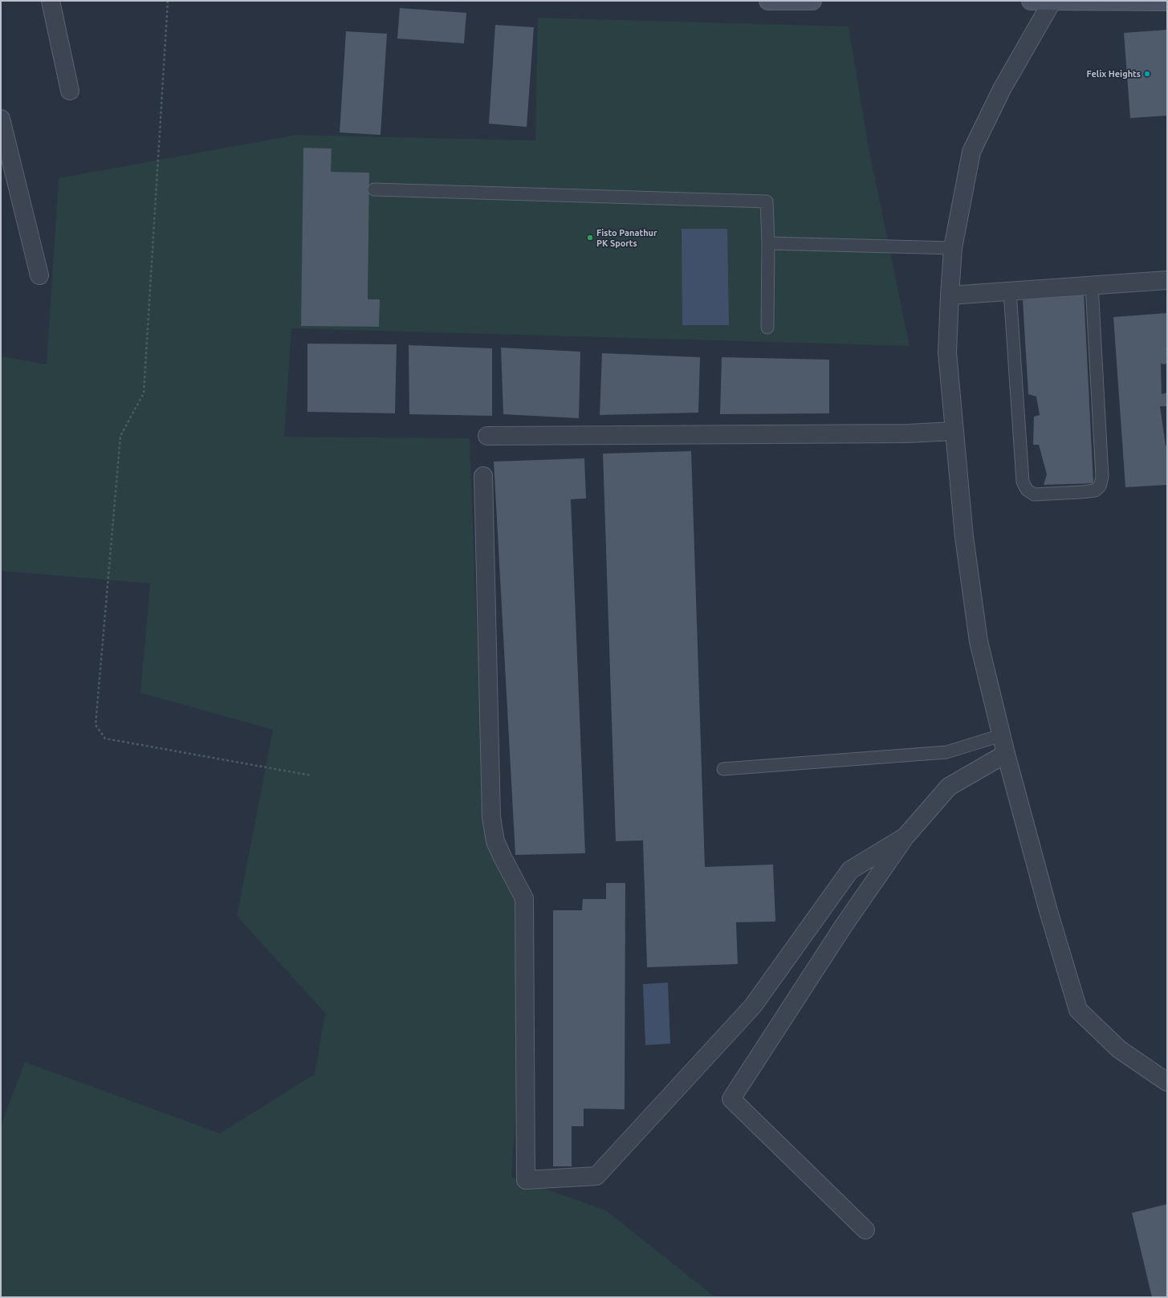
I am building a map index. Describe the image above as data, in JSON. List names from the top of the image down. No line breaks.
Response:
{"places":["Felix Heights","Fisto Panathur PK Sports"]}
